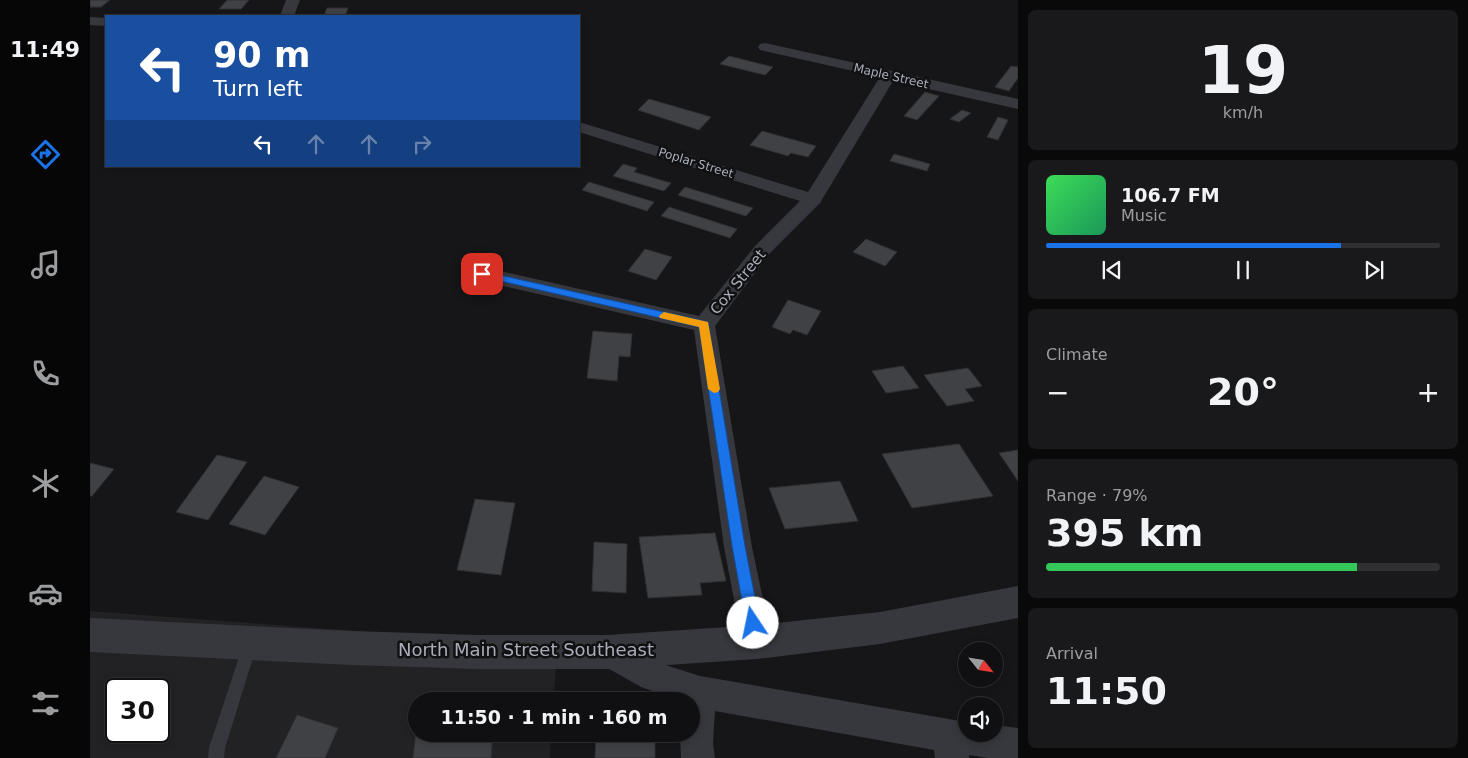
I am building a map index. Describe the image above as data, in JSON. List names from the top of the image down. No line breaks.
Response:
{"streets":{"street":["Maple Street","Poplar Street","Cox Street","North Main Street Southeast"]},"crossings":[["Maple Street","Cox Street"],["Poplar Street","Cox Street"],["Cox Street","North Main Street Southeast"]],"north":"bottom right","page":{"tabs":"11:49","tile":[["19","km/h"],"Climate",["Range · 79%","395 km"],["Arrival","11:50"]],"turn":["90 m","Turn left"],"song":["106.7 FM","Music"],"heat":["−","20°","+"],"limit":"30","trip":"11:50 · 1 min · 160 m"}}
